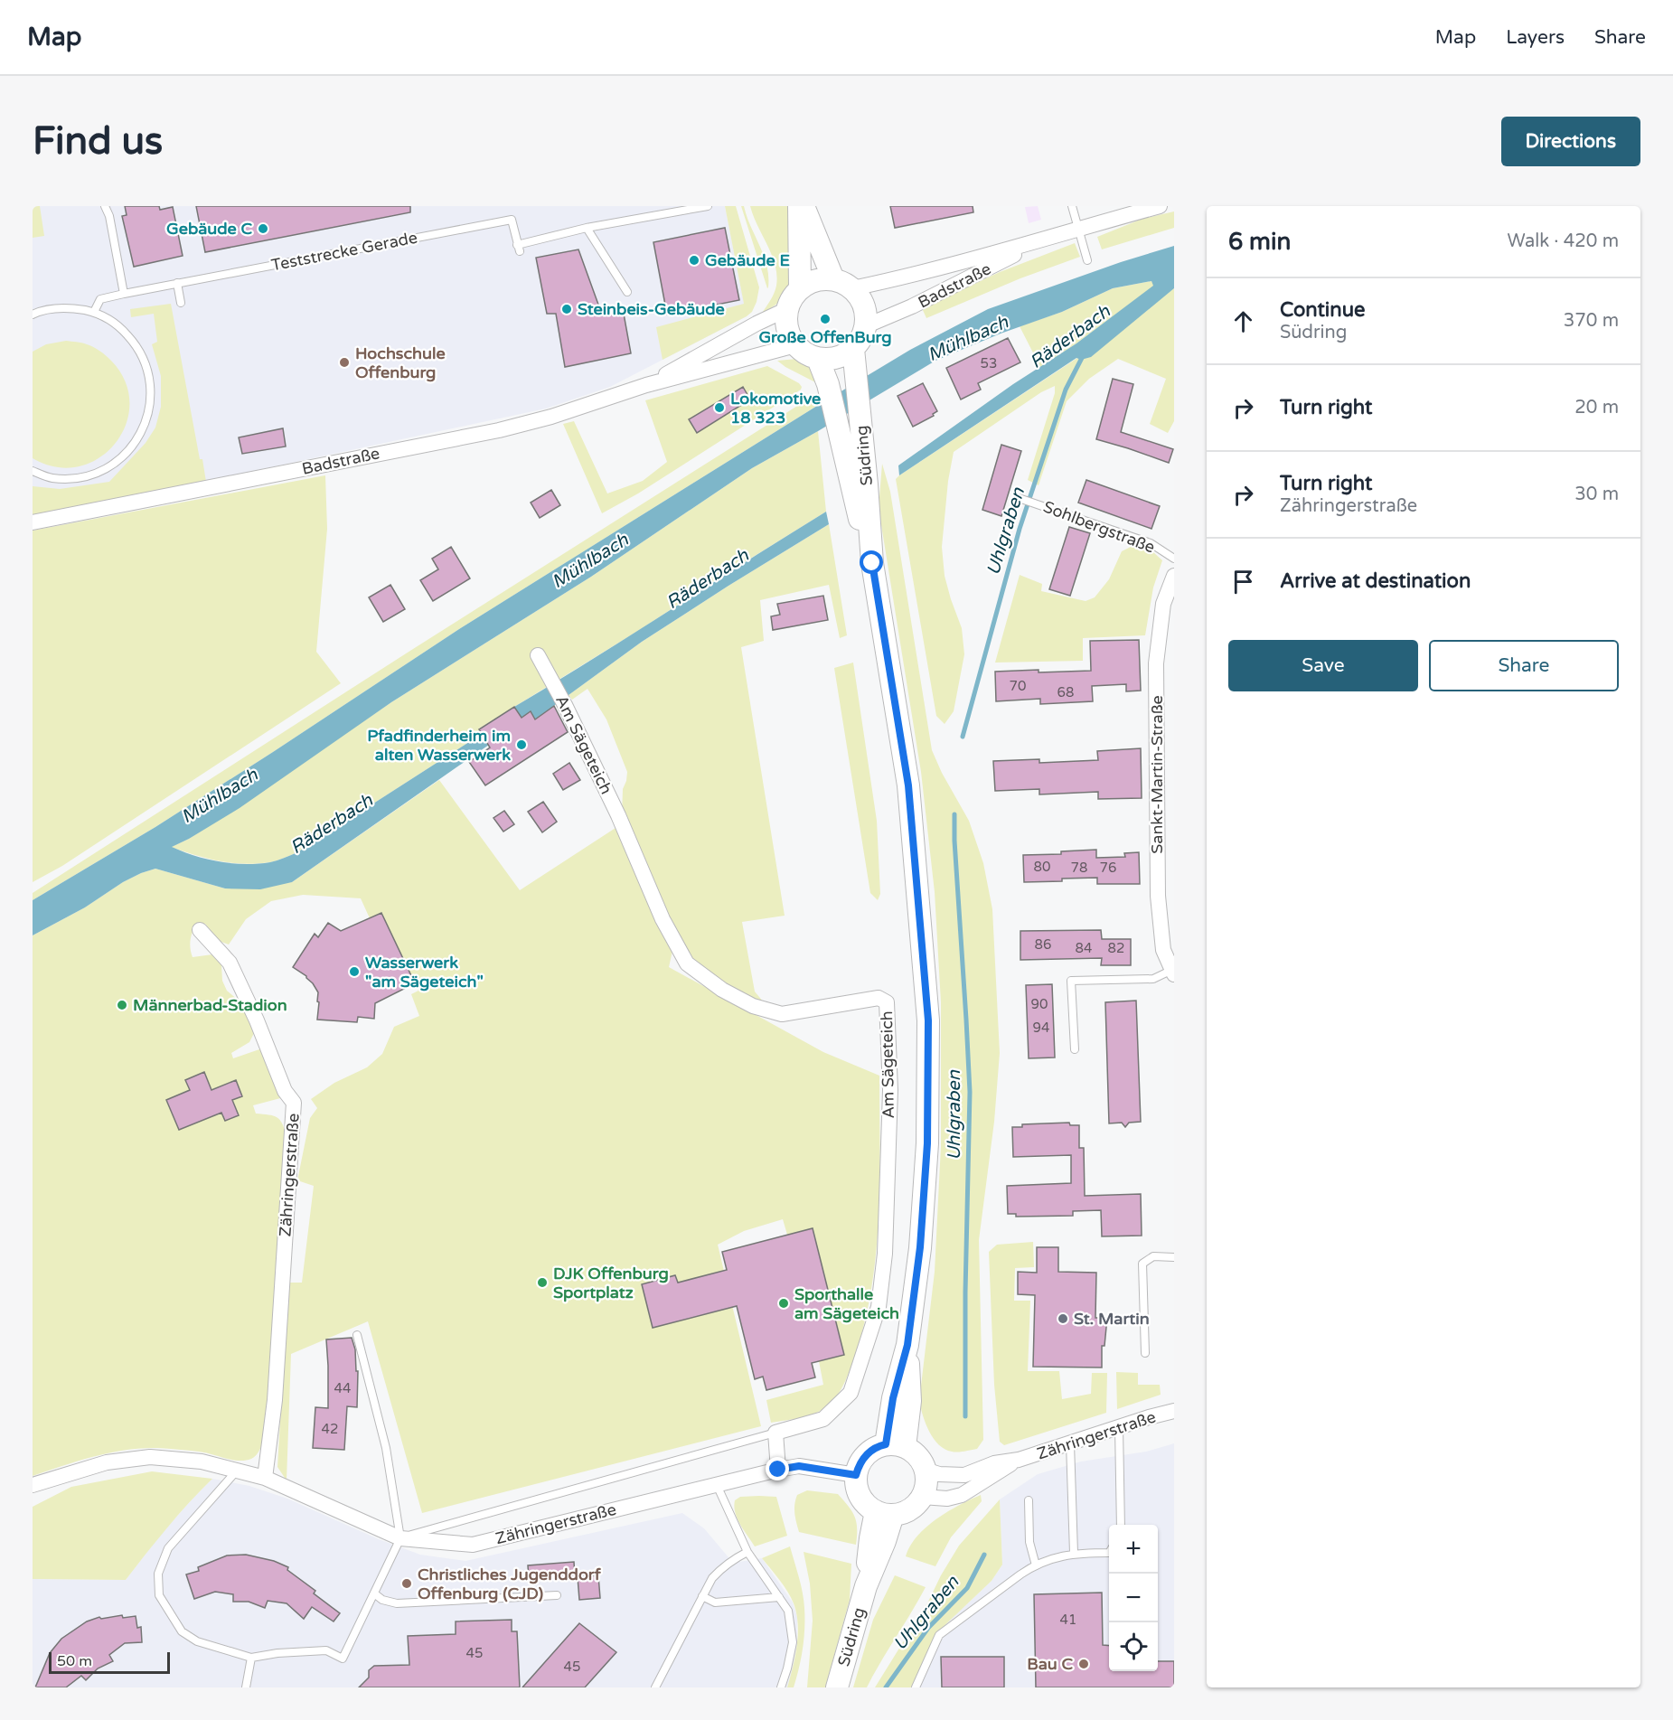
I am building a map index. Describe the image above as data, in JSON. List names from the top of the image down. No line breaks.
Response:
{"streets":{"street":["Badstraße","Südring","Am Sägeteich","Sankt-Martin-Straße","Zähringerstraße"],"lane":["Teststrecke Gerade","Sohlbergstraße"]},"crossings":[["Badstraße","Südring"],["Südring","Zähringerstraße"]],"water":["Räderbach","Mühlbach","Uhlgraben"],"places":["Gebäude C","Gebäude E","Steinbeis-Gebäude","Große OffenBurg","Hochschule Offenburg","Lokomotive 18 323","Pfadfinderheim im alten Wasserwerk","Wasserwerk \"am Sägeteich\"","Männerbad-Stadion","DJK Offenburg Sportplatz","Sporthalle am Sägeteich","St. Martin","Christliches Jugenddorf Offenburg (CJD)","Bau C"],"house_numbers":["53","70","68","80","78","76","86","84","82","90","94","44","42","41","45","45"],"scale_bar":"50 m","page":{"header":"Map","nav":["Map","Layers","Share"],"buttons":["Directions",["Save","Share"]],"title":"Find us","heading":["6 min","Walk · 420 m"],"list":[["Continue","Südring","370 m"],["Turn right","20 m"],["Turn right","Zähringerstraße","30 m"],"Arrive at destination"],"map_buttons":["+","−"],"scale":"50 m"}}
